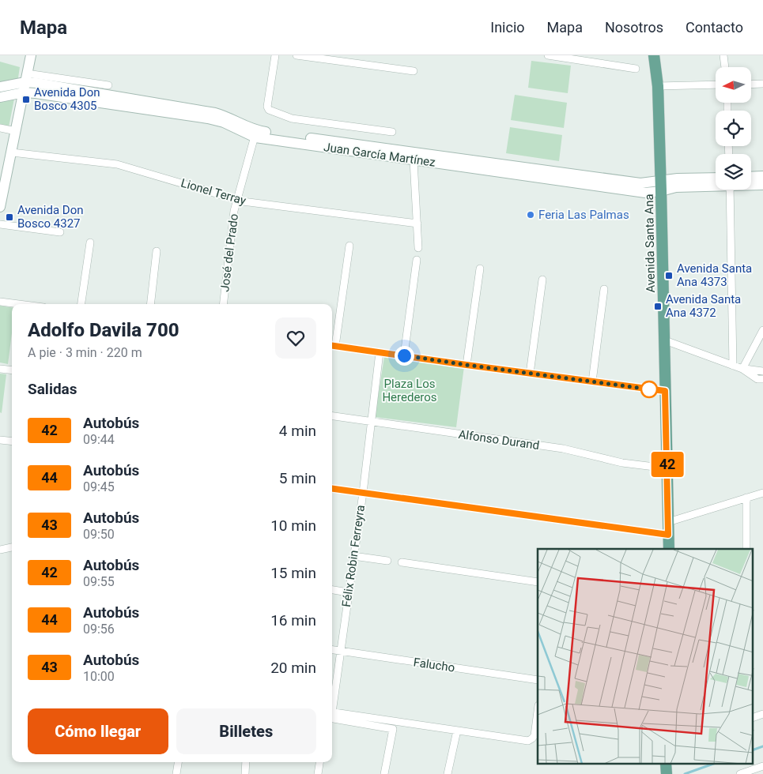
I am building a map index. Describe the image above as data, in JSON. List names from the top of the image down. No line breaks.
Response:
{"streets":{"main road":["Juan García Martínez","Avenida Santa Ana"],"street":["Lionel Terray","José del Prado","Alfonso Durand","Félix Robin Ferreyra","Falucho"]},"crossings":[["Juan García Martínez","Avenida Santa Ana"],["Juan García Martínez","José del Prado"],["Lionel Terray","José del Prado"],["Avenida Santa Ana","Alfonso Durand"],["Alfonso Durand","Félix Robin Ferreyra"],["Félix Robin Ferreyra","Falucho"]],"parks":["Plaza Los Herederos"],"places":{"transit":["Avenida Don Bosco 4305","Avenida Don Bosco 4327","Avenida Santa Ana 4373","Avenida Santa Ana 4372"],"other":["Feria Las Palmas"]},"lines":["bus line 42"],"north":"left","page":{"header":"Mapa","nav":["Inicio","Mapa","Nosotros","Contacto"],"on_map":"42","heading":[["Adolfo Davila 700","A pie · 3 min · 220 m"],"Salidas"],"list":[{"mark":"42","name":"Autobús","note":"09:44","value":"4 min"},{"mark":"44","name":"Autobús","note":"09:45","value":"5 min"},{"mark":"43","name":"Autobús","note":"09:50","value":"10 min"},{"mark":"42","name":"Autobús","note":"09:55","value":"15 min"},{"mark":"44","name":"Autobús","note":"09:56","value":"16 min"},{"mark":"43","name":"Autobús","note":"10:00","value":"20 min"}],"buttons":["Cómo llegar","Billetes"]}}
